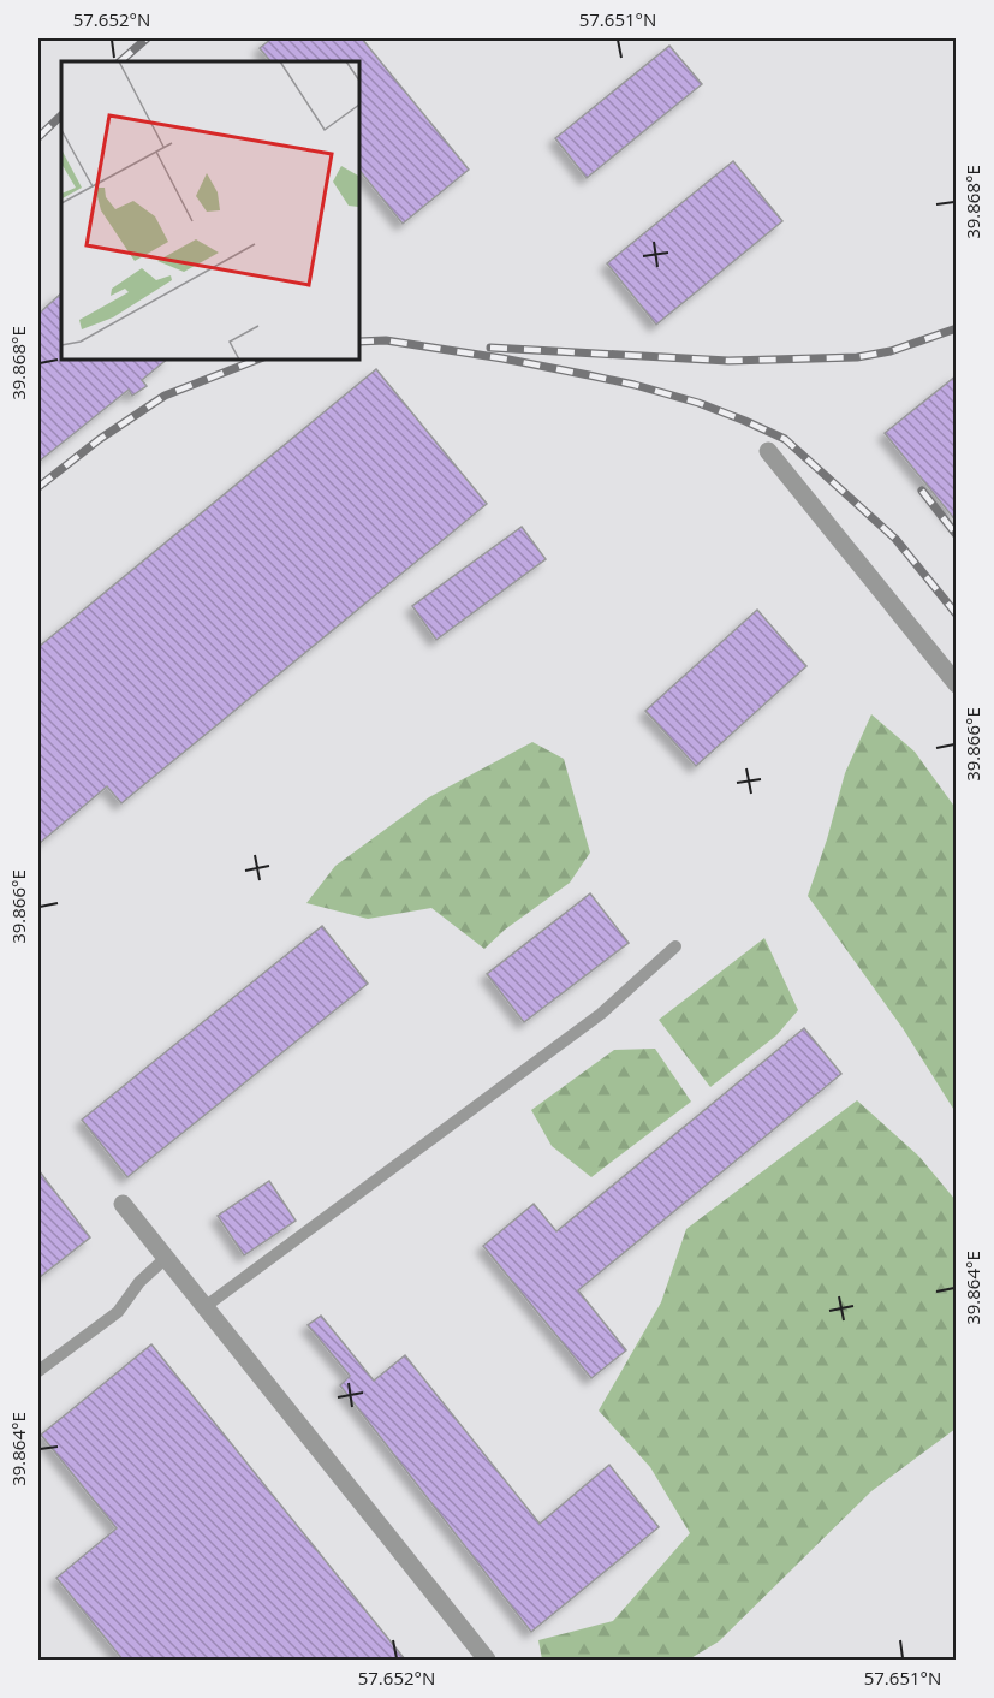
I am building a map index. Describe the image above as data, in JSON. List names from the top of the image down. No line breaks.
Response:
{"coordinates":["57.652°N","57.651°N","39.868°E","39.866°E","39.864°E"]}
